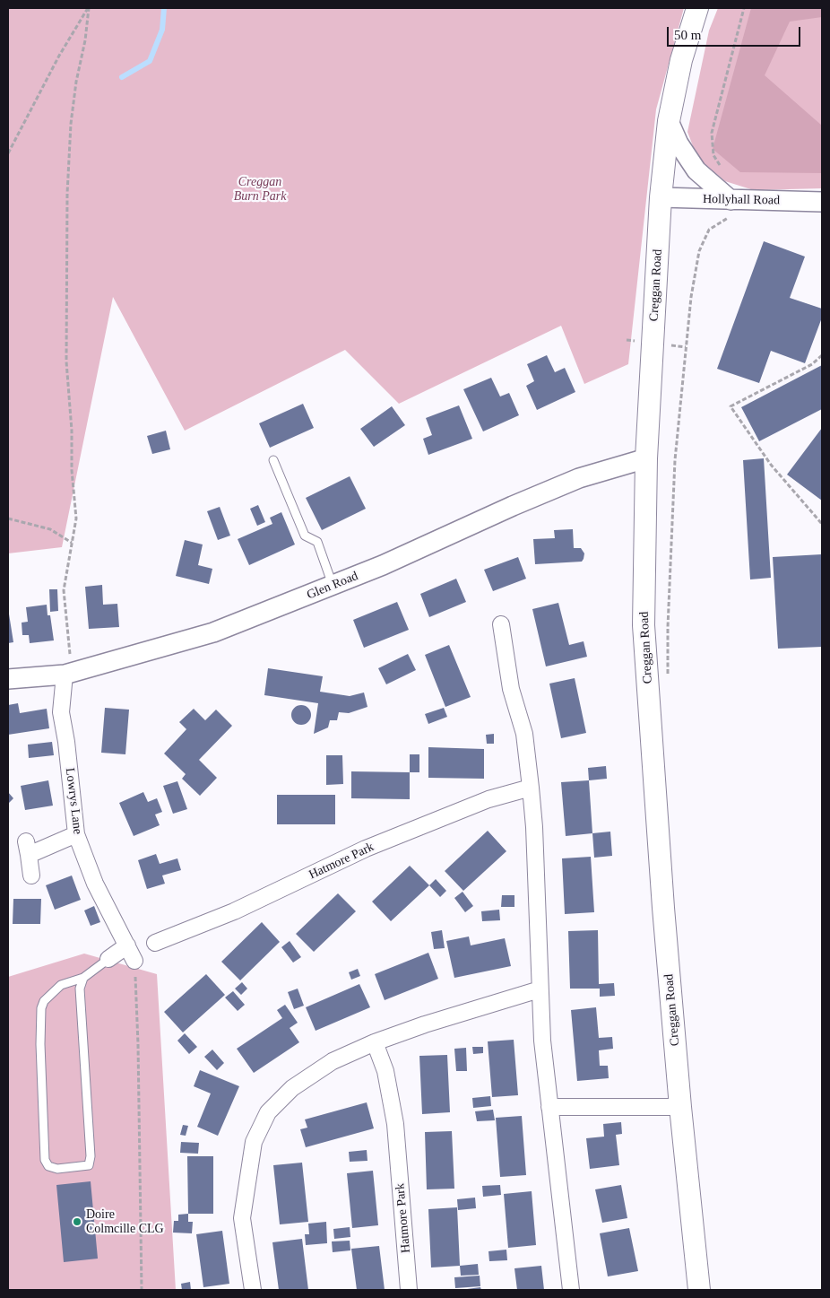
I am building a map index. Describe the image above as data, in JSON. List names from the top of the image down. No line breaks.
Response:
{"streets":{"main road":["Creggan Road"],"street":["Hollyhall Road","Glen Road","Lowrys Lane","Hatmore Park"]},"crossings":[["Hollyhall Road","Creggan Road"],["Creggan Road","Glen Road"],["Glen Road","Lowrys Lane"]],"parks":["Creggan Burn Park"],"places":["Doire Colmcille CLG"],"scale_bar":"50 m"}
